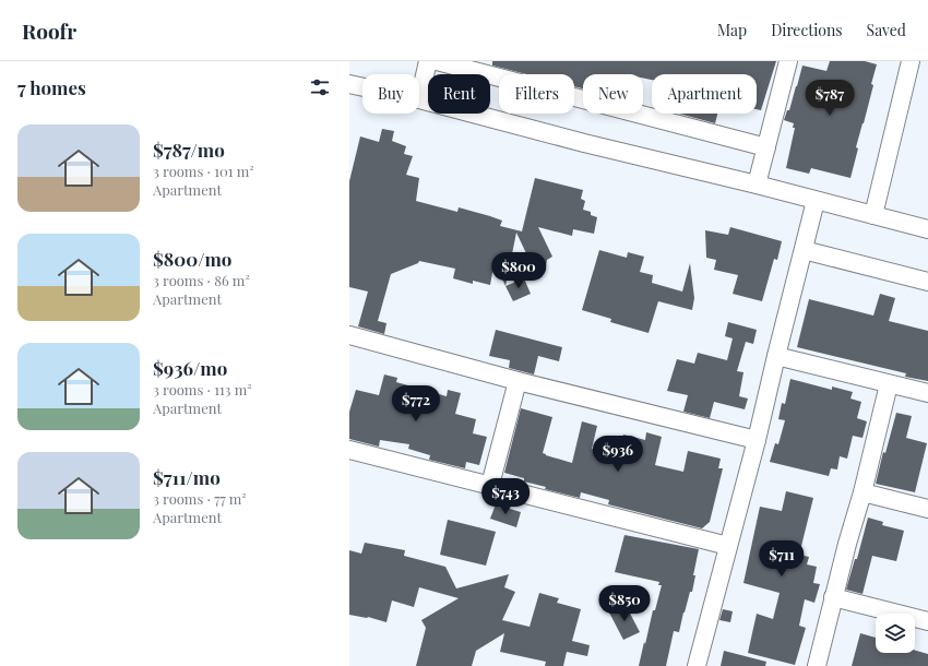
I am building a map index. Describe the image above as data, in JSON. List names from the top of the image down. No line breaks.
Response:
{"page":{"header":"Roofr","nav":["Map","Directions","Saved"],"heading":"7 homes","chip":["Buy","Rent","Filters","New","Apartment"],"price":["$787","$800","$772","$936","$743","$711","$850"],"list":[{"name":"$787/mo","note":"3 rooms · 101 m² · Apartment"},{"name":"$800/mo","note":"3 rooms · 86 m² · Apartment"},{"name":"$936/mo","note":"3 rooms · 113 m² · Apartment"},{"name":"$711/mo","note":"3 rooms · 77 m² · Apartment"}]}}
